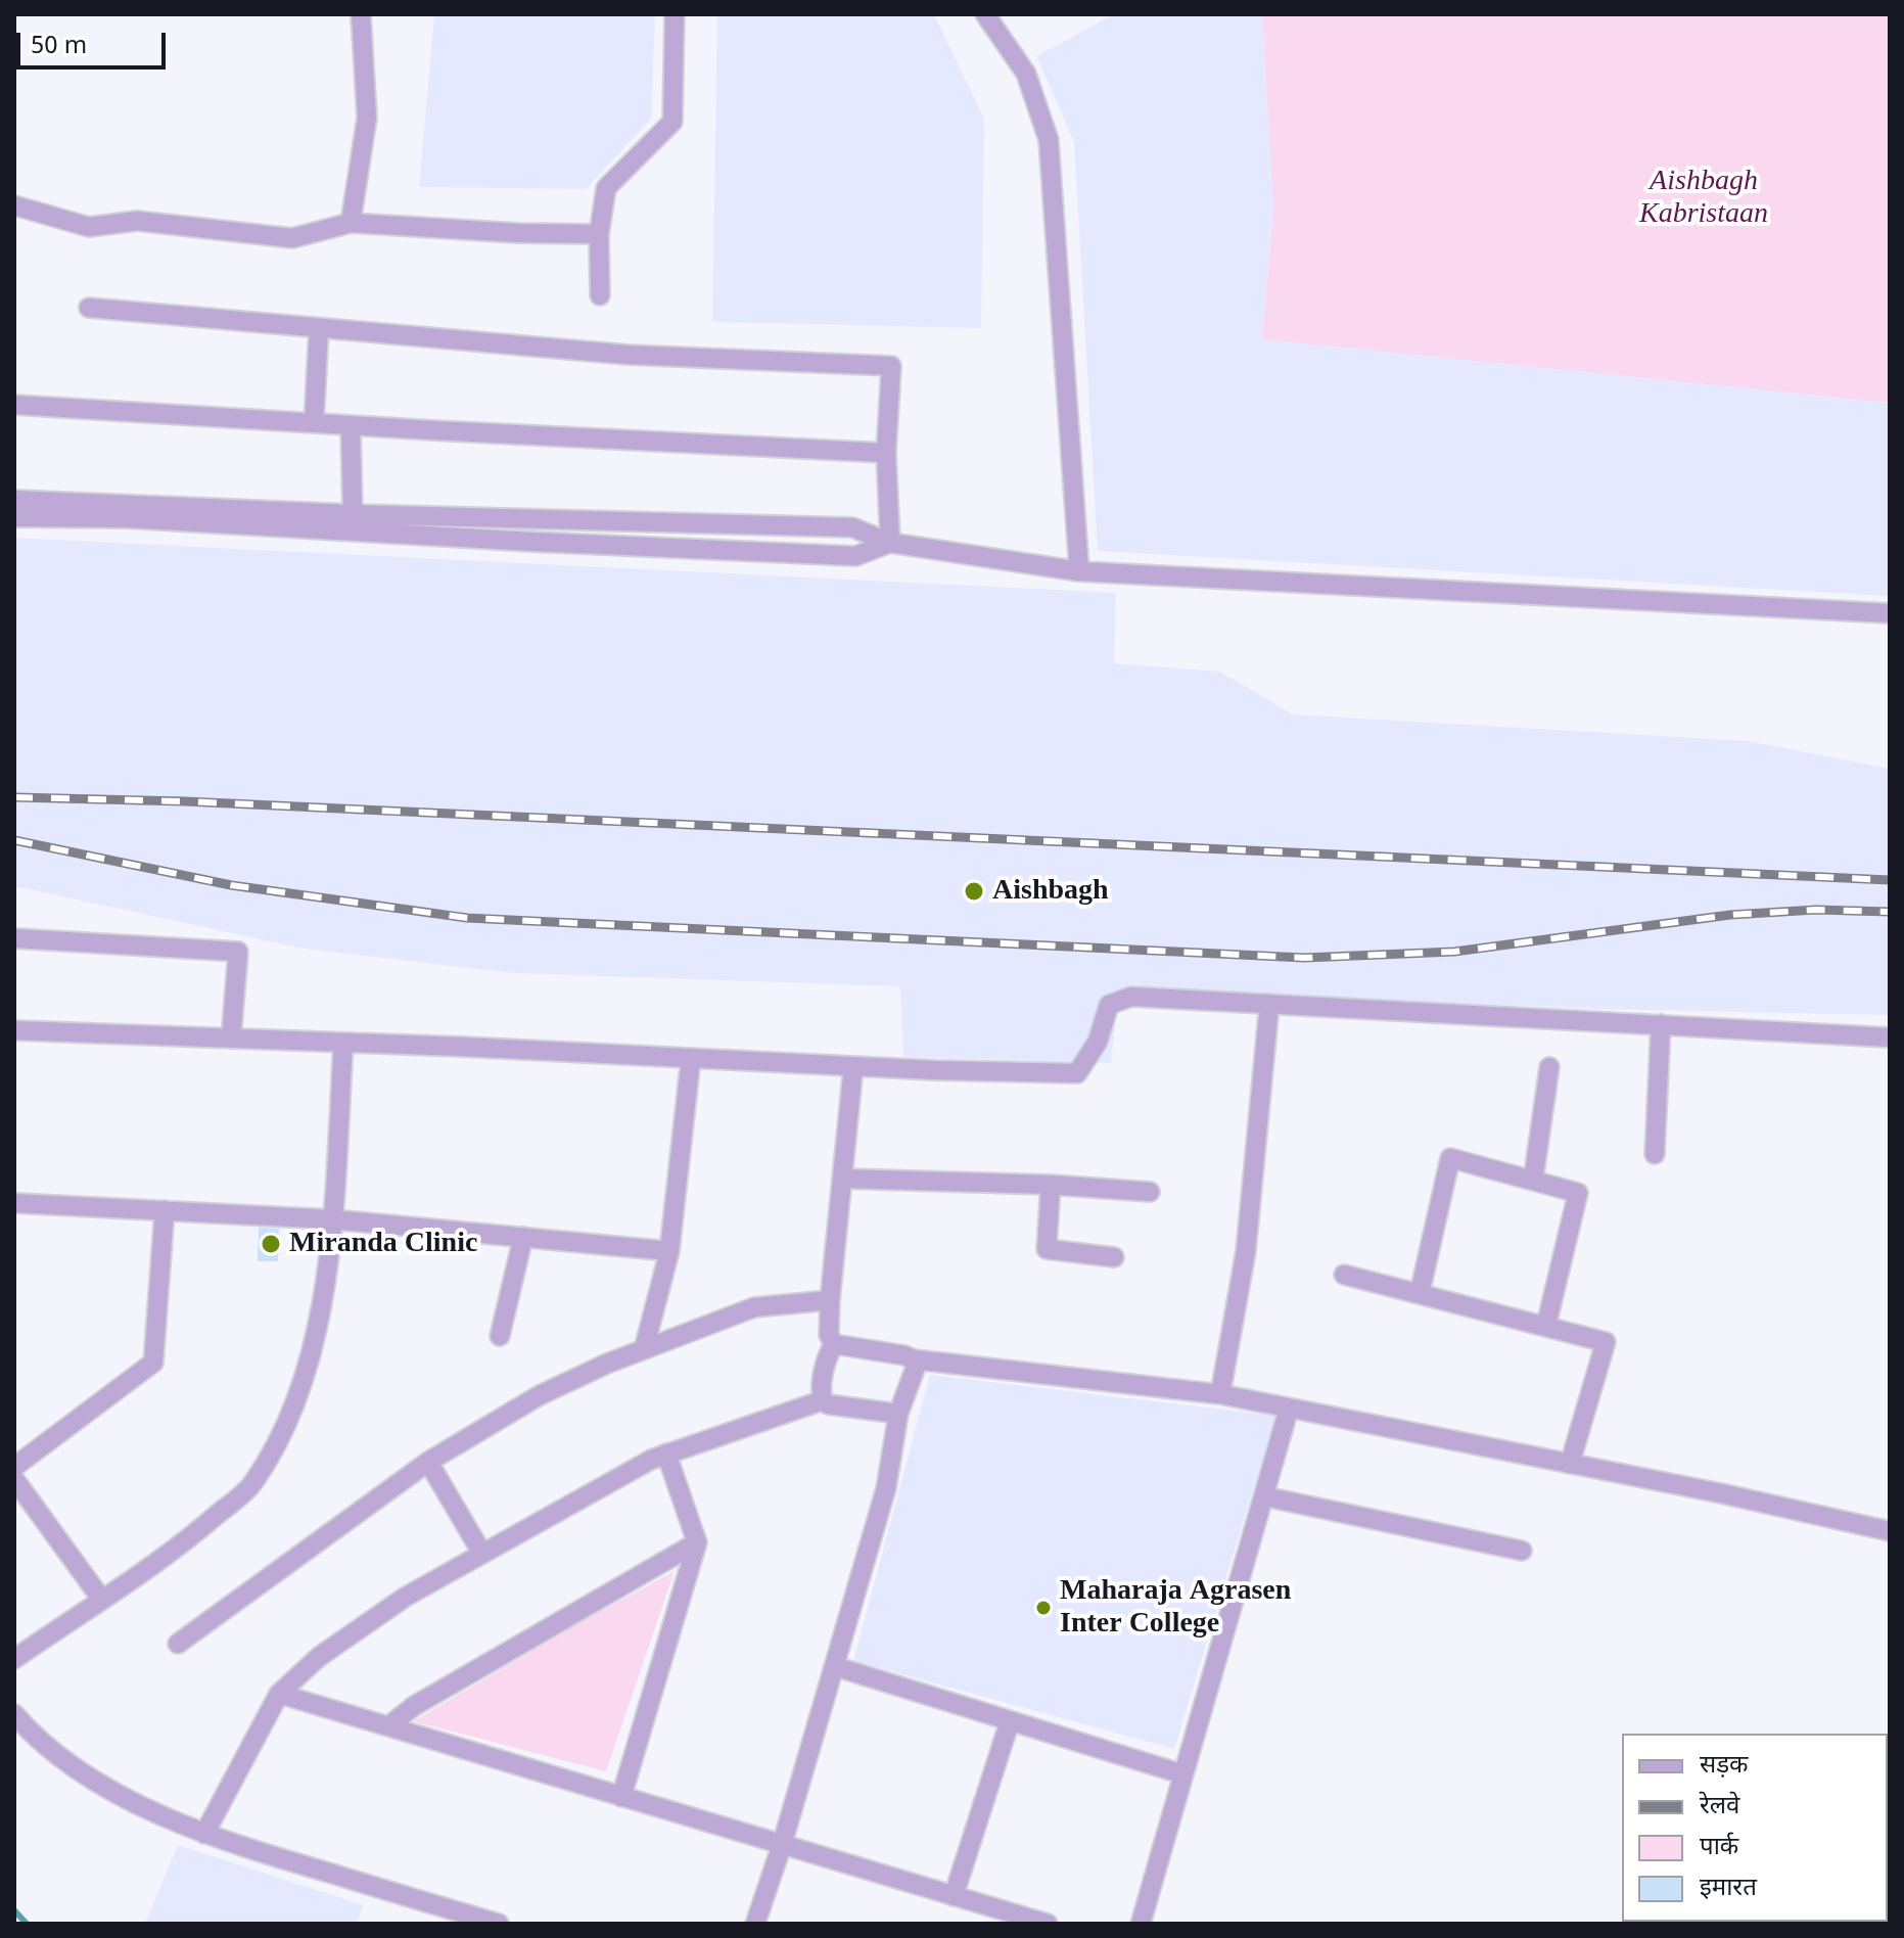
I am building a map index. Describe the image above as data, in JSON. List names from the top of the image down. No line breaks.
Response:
{"parks":["Aishbagh Kabristaan"],"places":["Aishbagh","Miranda Clinic","Maharaja Agrasen Inter College"],"legend":["सड़क","रेलवे","पार्क","इमारत"],"scale_bar":"50 m"}
